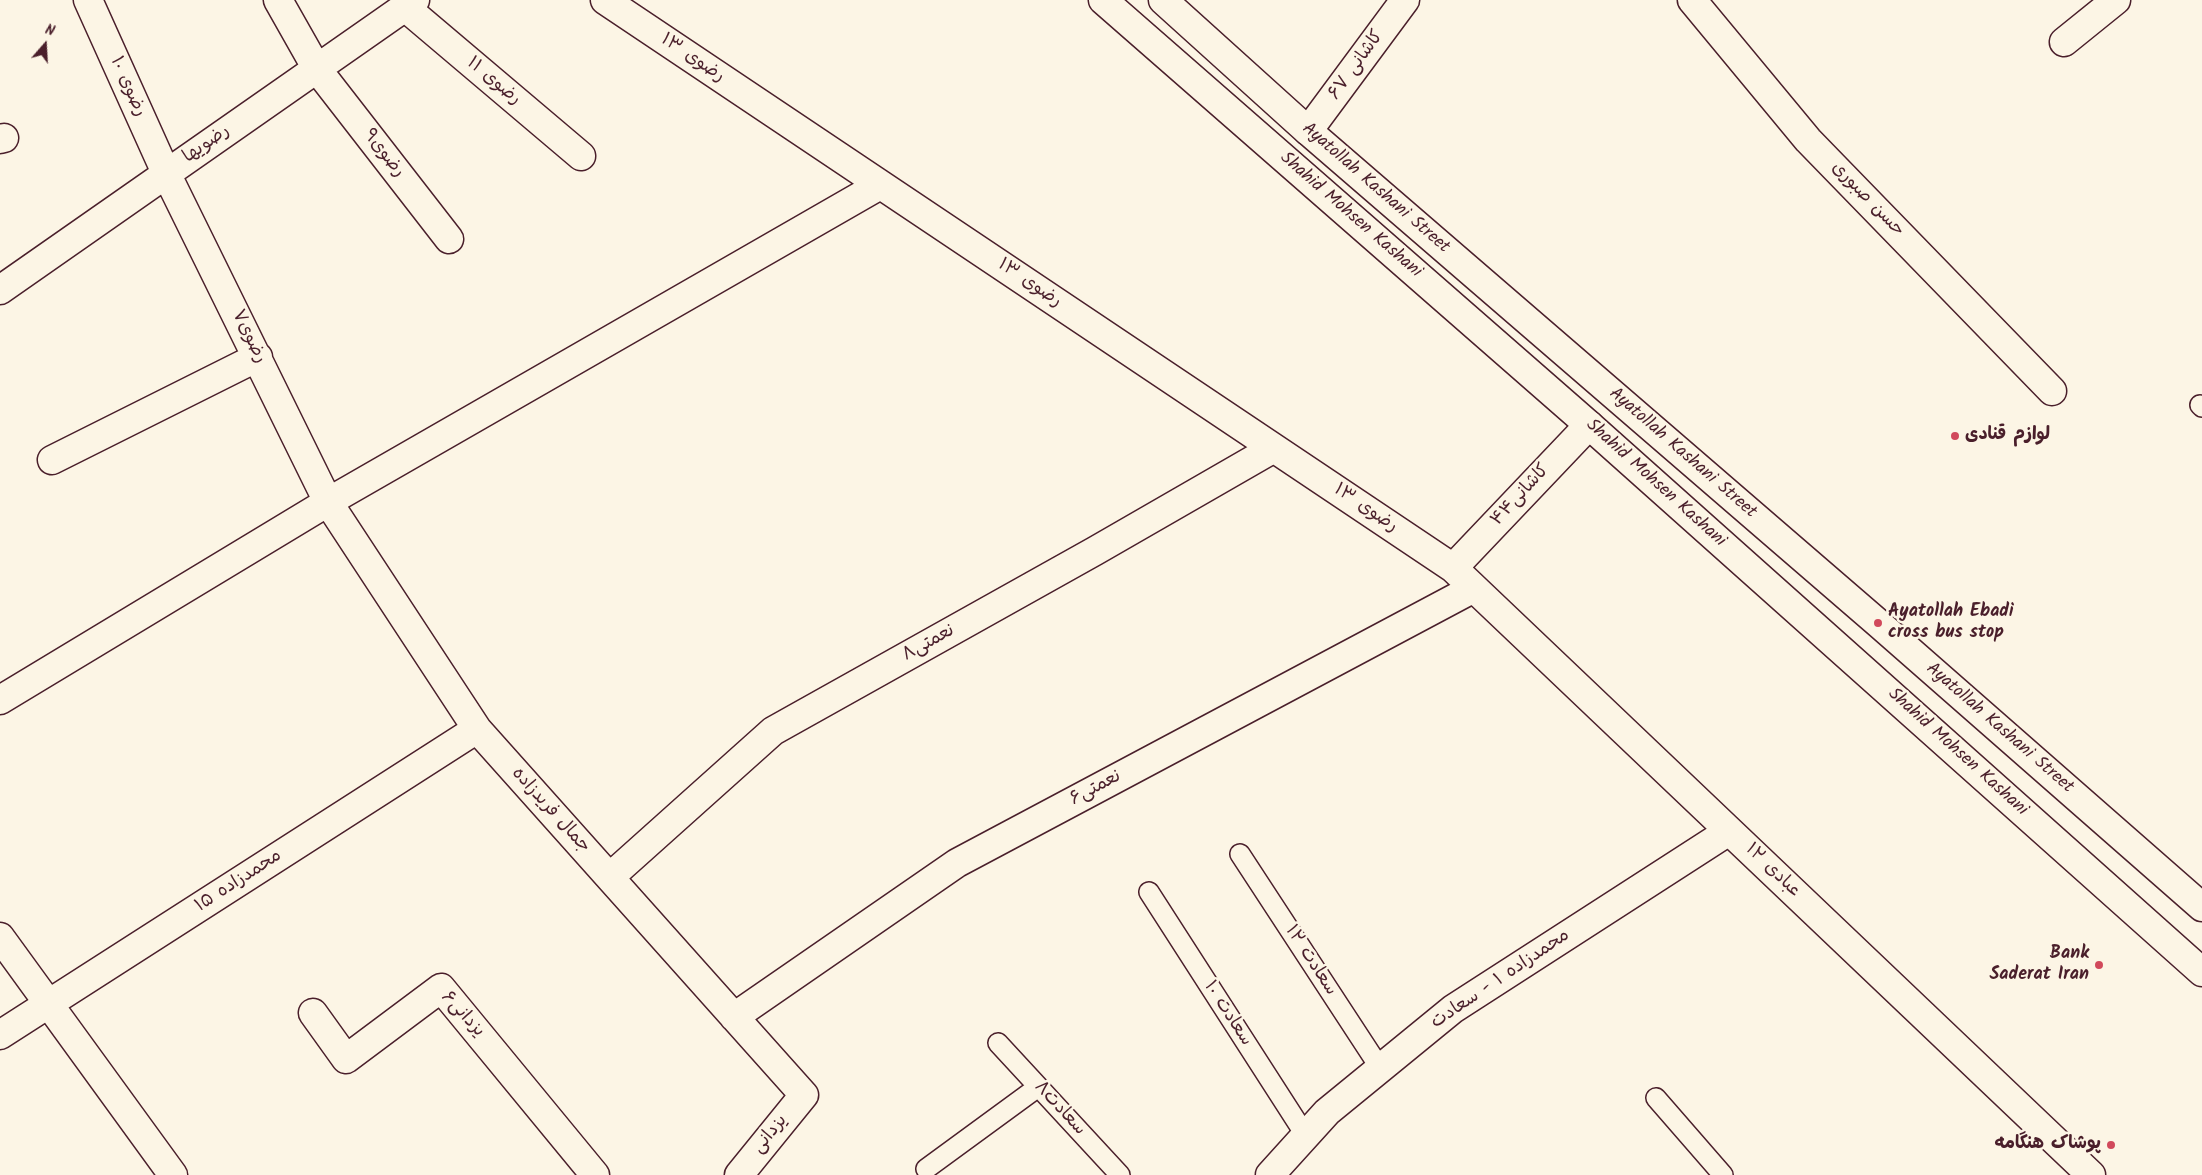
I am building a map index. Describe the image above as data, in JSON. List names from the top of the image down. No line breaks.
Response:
{"streets":{"street":["رضوی ۱۳","کاشانی ۶۷","رضوی ۱۱","رضوی ۱۰","رضویها","رضوی۹","Ayatollah Kashani Street","حسن صبوری","Shahid Mohsen Kashani","رضوی۷","کاشانی۴۴","نعمتی۸","نعمتی۶","جمال فریدزاده","عبادی ۱۲","محمدزاده ۱۵","محمدزاده ۱ - سعادت","یزدانی۶","یزدانی"],"lane":["سعادت ۱۲","سعادت ۱۰","سعادت۸"]},"crossings":[["رضوی ۱۳","کاشانی۴۴"],["رضوی ۱۳","نعمتی۸"],["رضوی ۱۳","عبادی ۱۲"],["کاشانی ۶۷","Ayatollah Kashani Street"],["رضوی ۱۱","رضویها"],["رضوی ۱۰","رضویها"],["رضوی ۱۰","رضوی۷"],["رضویها","رضوی۹"],["رضویها","رضوی۷"],["Shahid Mohsen Kashani","کاشانی۴۴"],["رضوی۷","جمال فریدزاده"],["کاشانی۴۴","عبادی ۱۲"],["نعمتی۸","جمال فریدزاده"],["نعمتی۶","جمال فریدزاده"],["نعمتی۶","عبادی ۱۲"],["جمال فریدزاده","محمدزاده ۱۵"],["جمال فریدزاده","یزدانی"],["عبادی ۱۲","محمدزاده ۱ - سعادت"],["سعادت ۱۲","محمدزاده ۱ - سعادت"],["محمدزاده ۱ - سعادت","سعادت ۱۰"]],"places":["لوازم قنادی","Ayatollah Ebadi cross bus stop","Bank Saderat Iran","پوشاک هنگامه"],"north":"top"}
